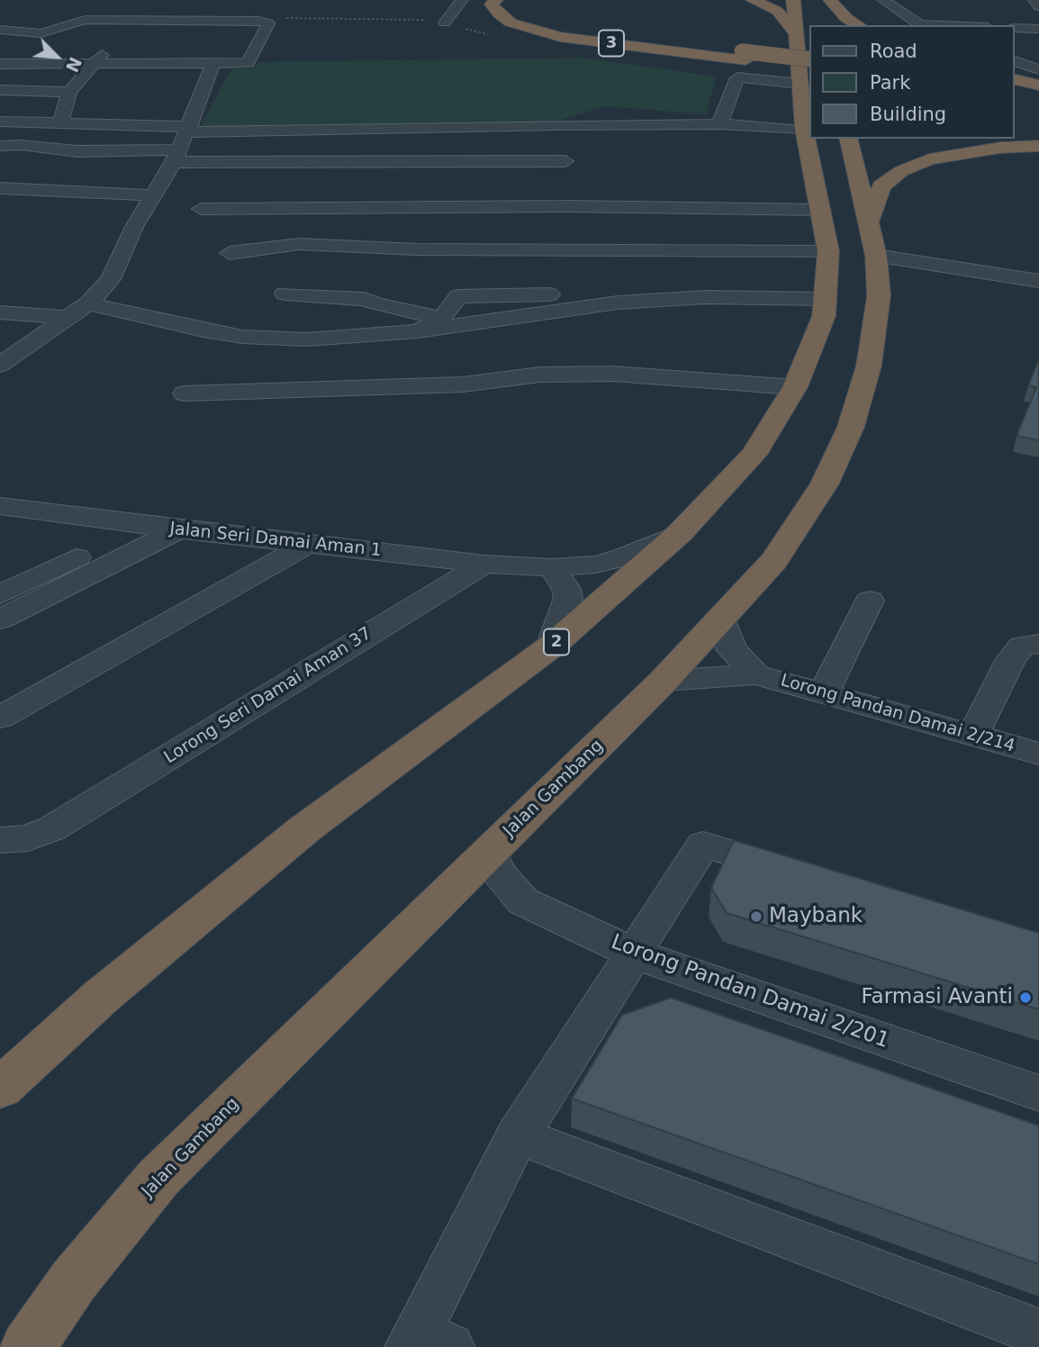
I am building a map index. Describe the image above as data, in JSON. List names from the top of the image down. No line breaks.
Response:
{"streets":{"highway":["3","2","Jalan Gambang"],"street":["Jalan Seri Damai Aman 1","Lorong Seri Damai Aman 37","Lorong Pandan Damai 2/214","Lorong Pandan Damai 2/201"]},"crossings":[["3","2"],["Jalan Seri Damai Aman 1","2"],["Jalan Seri Damai Aman 1","Lorong Seri Damai Aman 37"],["Lorong Pandan Damai 2/214","Jalan Gambang"],["Jalan Gambang","Lorong Pandan Damai 2/201"]],"places":["Maybank","Farmasi Avanti"],"legend":["Road","Park","Building"],"north":"bottom right"}
